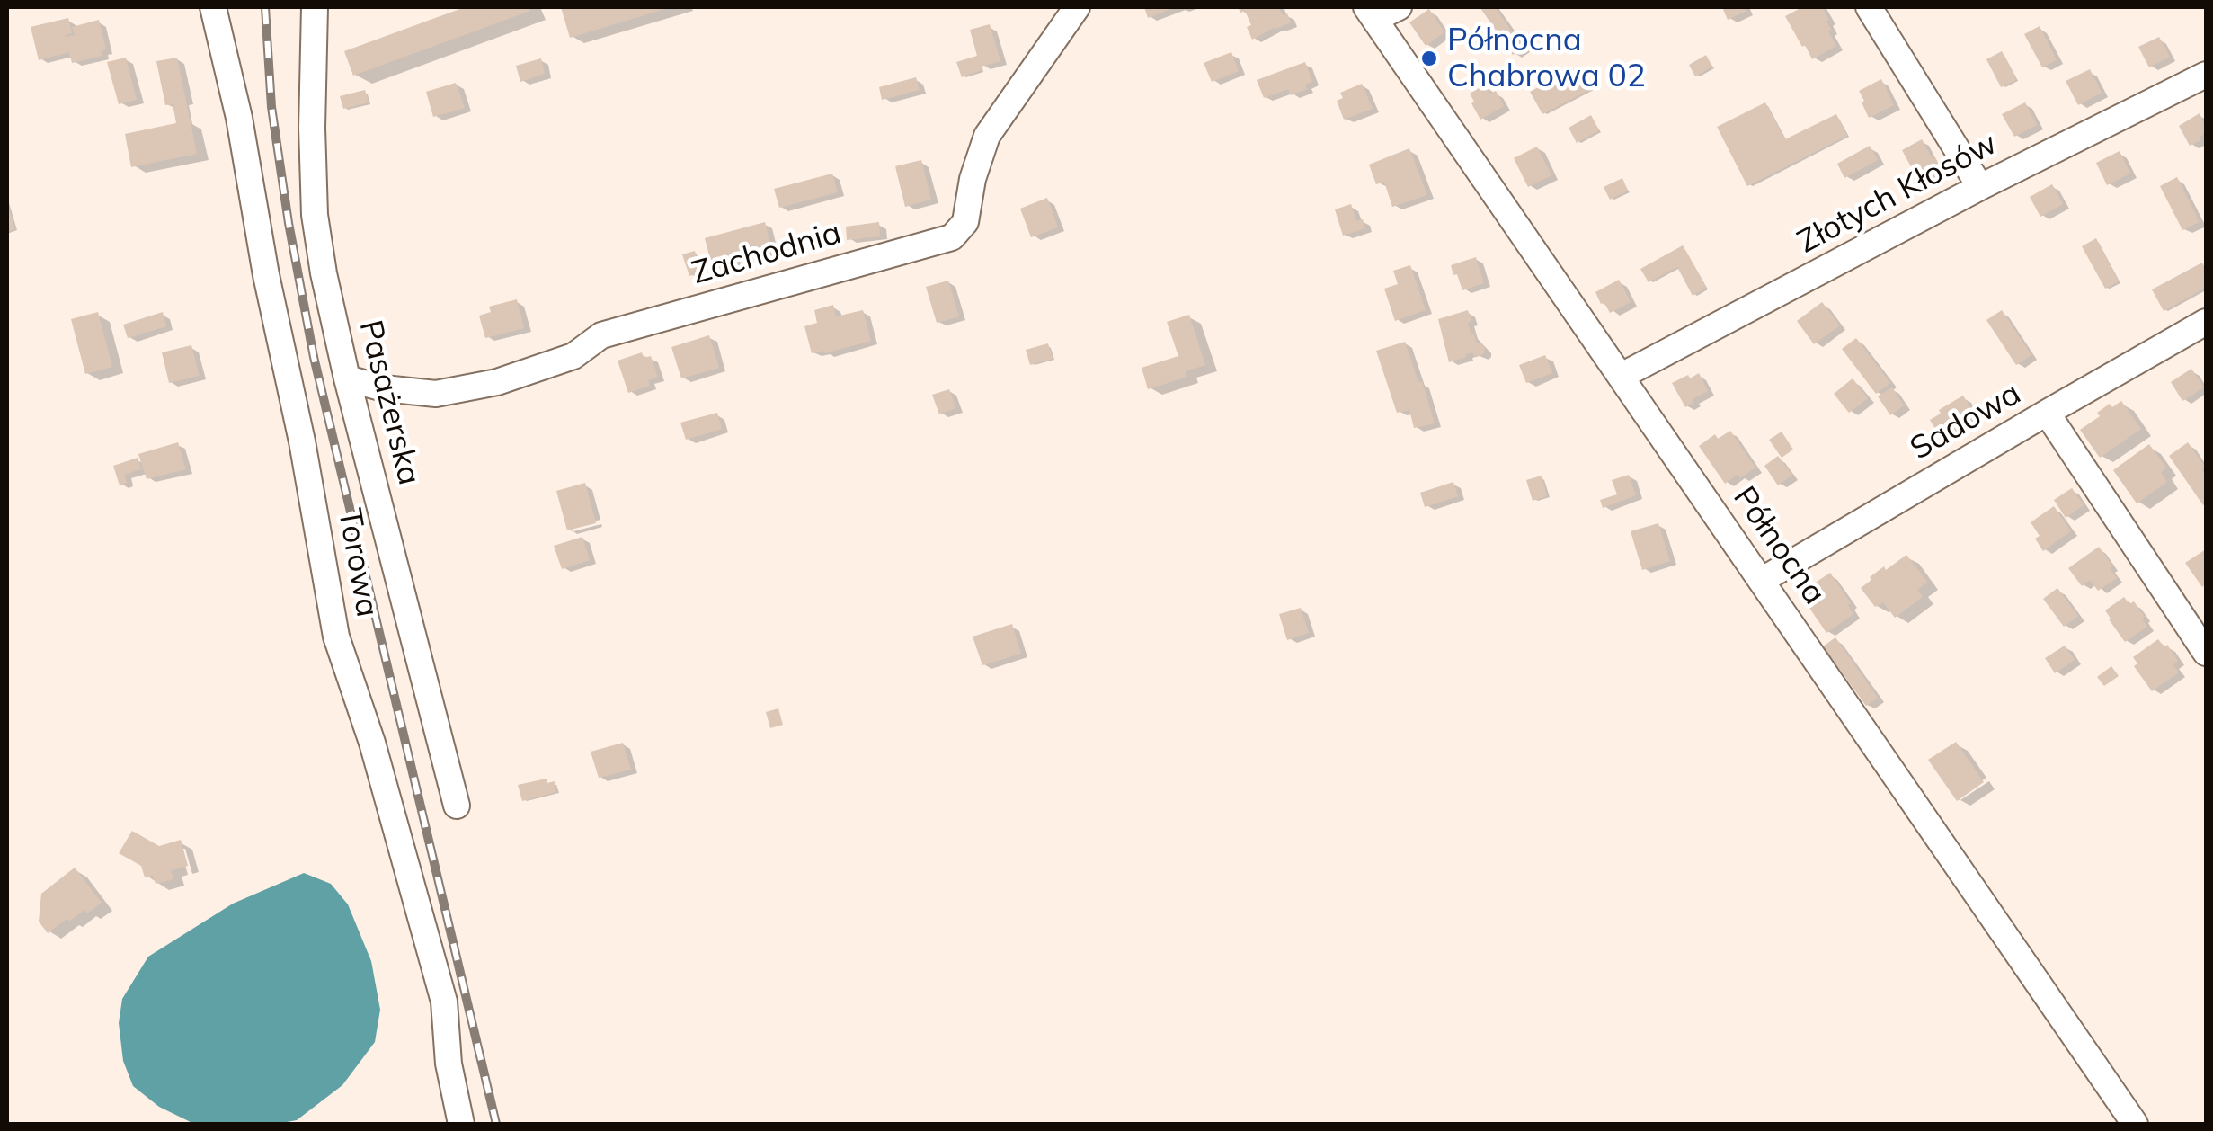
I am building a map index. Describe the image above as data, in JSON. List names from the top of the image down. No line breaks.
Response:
{"streets":{"street":["Złotych Kłosów","Zachodnia","Pasażerska","Sadowa","Północna","Torowa"]},"crossings":[["Złotych Kłosów","Północna"],["Zachodnia","Pasażerska"],["Sadowa","Północna"]],"places":["Północna Chabrowa 02"]}
